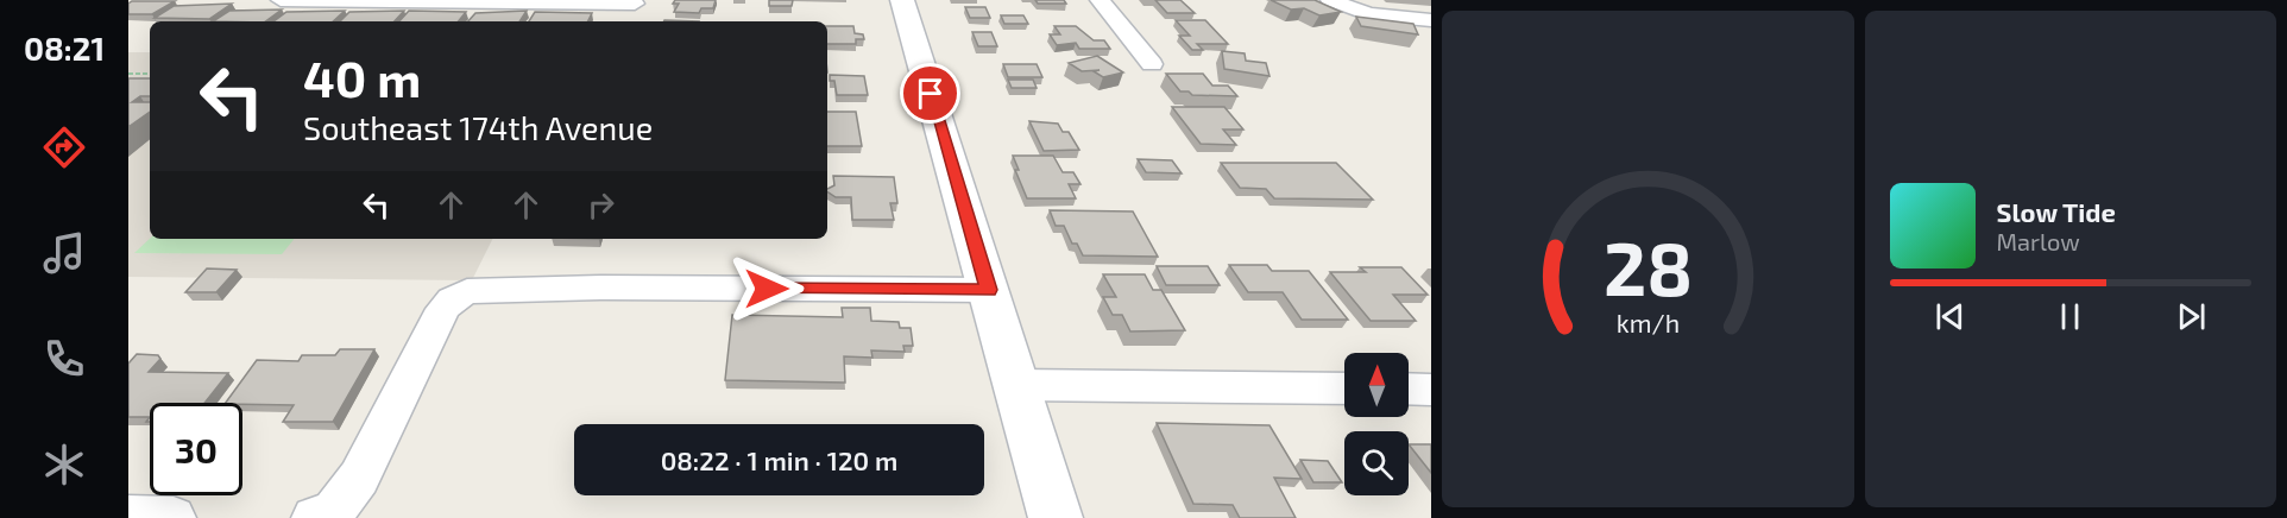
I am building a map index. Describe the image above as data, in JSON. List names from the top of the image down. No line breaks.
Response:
{"north":"top","page":{"tabs":"08:21","turn":["40 m","Southeast 174th Avenue"],"song":["Slow Tide","Marlow"],"limit":"30","trip":"08:22 · 1 min · 120 m","gauge":["28","km/h"]}}
